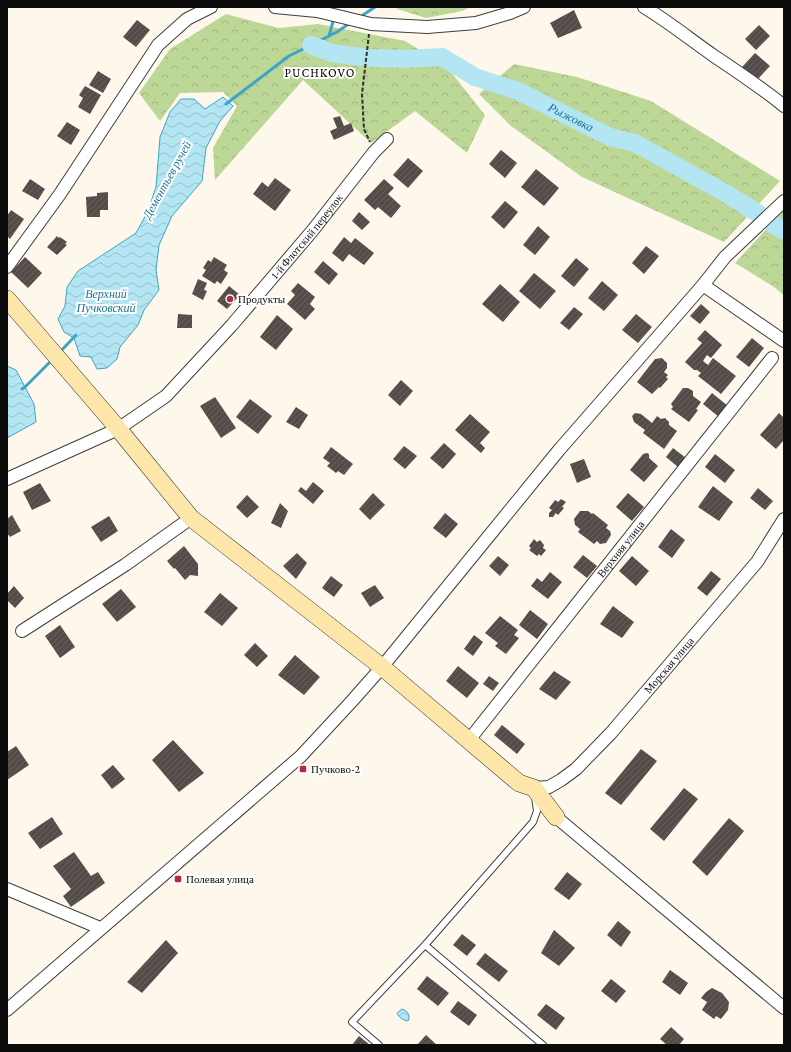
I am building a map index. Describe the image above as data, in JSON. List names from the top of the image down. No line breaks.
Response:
{"streets":{"street":["1-й Флотский переулок","Верхняя улица","Морская улица"]},"districts":["PUCHKOVO"],"water":["Рыжовка","Дементьев ручей","Верхний Пучковский"],"places":{"other":["Продукты"],"transit":["Пучково-2","Полевая улица"]}}
